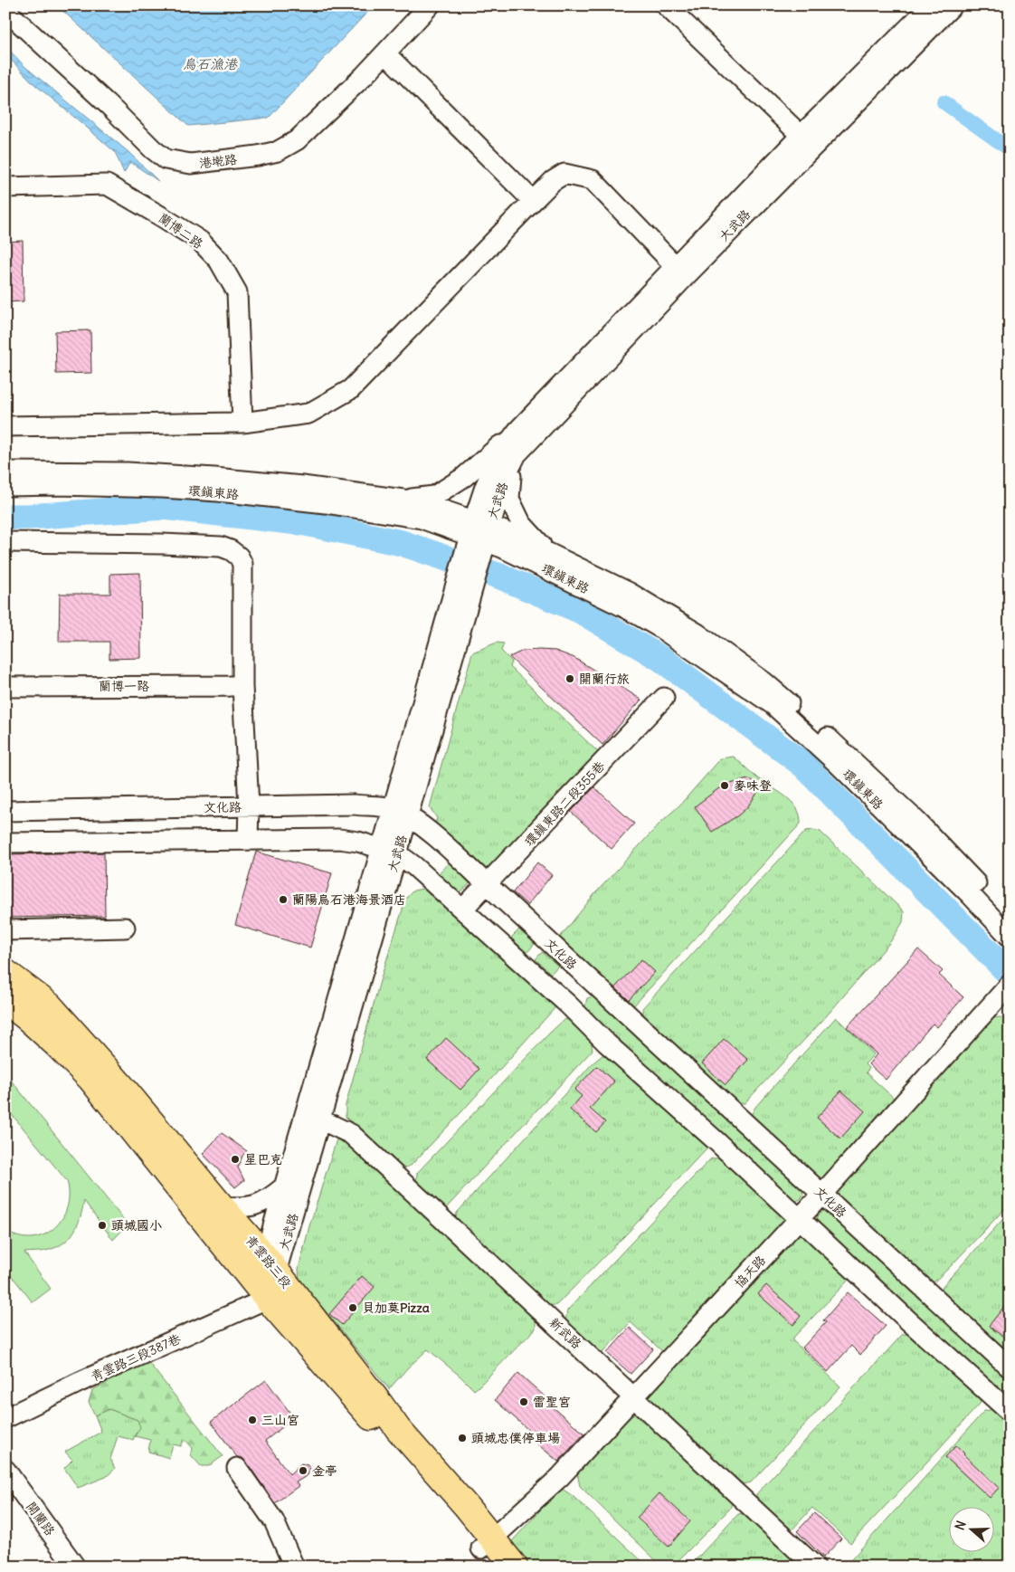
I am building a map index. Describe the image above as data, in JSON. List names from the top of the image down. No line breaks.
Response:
{"streets":{"main road":["青雲路三段"],"street":["港墘路","大武路","蘭博二路","環鎮東路","蘭博一路","環鎮東路二段355巷","文化路","協天路","新武路","青雲路三段387巷","開蘭路"]},"crossings":[["大武路","環鎮東路"],["大武路","文化路"],["大武路","青雲路三段"],["大武路","新武路"],["大武路","青雲路三段387巷"],["環鎮東路二段355巷","文化路"],["文化路","協天路"],["青雲路三段","協天路"],["青雲路三段","青雲路三段387巷"],["協天路","新武路"]],"water":["烏石漁港"],"places":["開蘭行旅","麥味登","蘭陽烏石港海景酒店","星巴克","頭城國小","貝加莫Pizza","雷聖宮","三山宮","頭城忠僕停車場","金亭"],"north":"left"}
